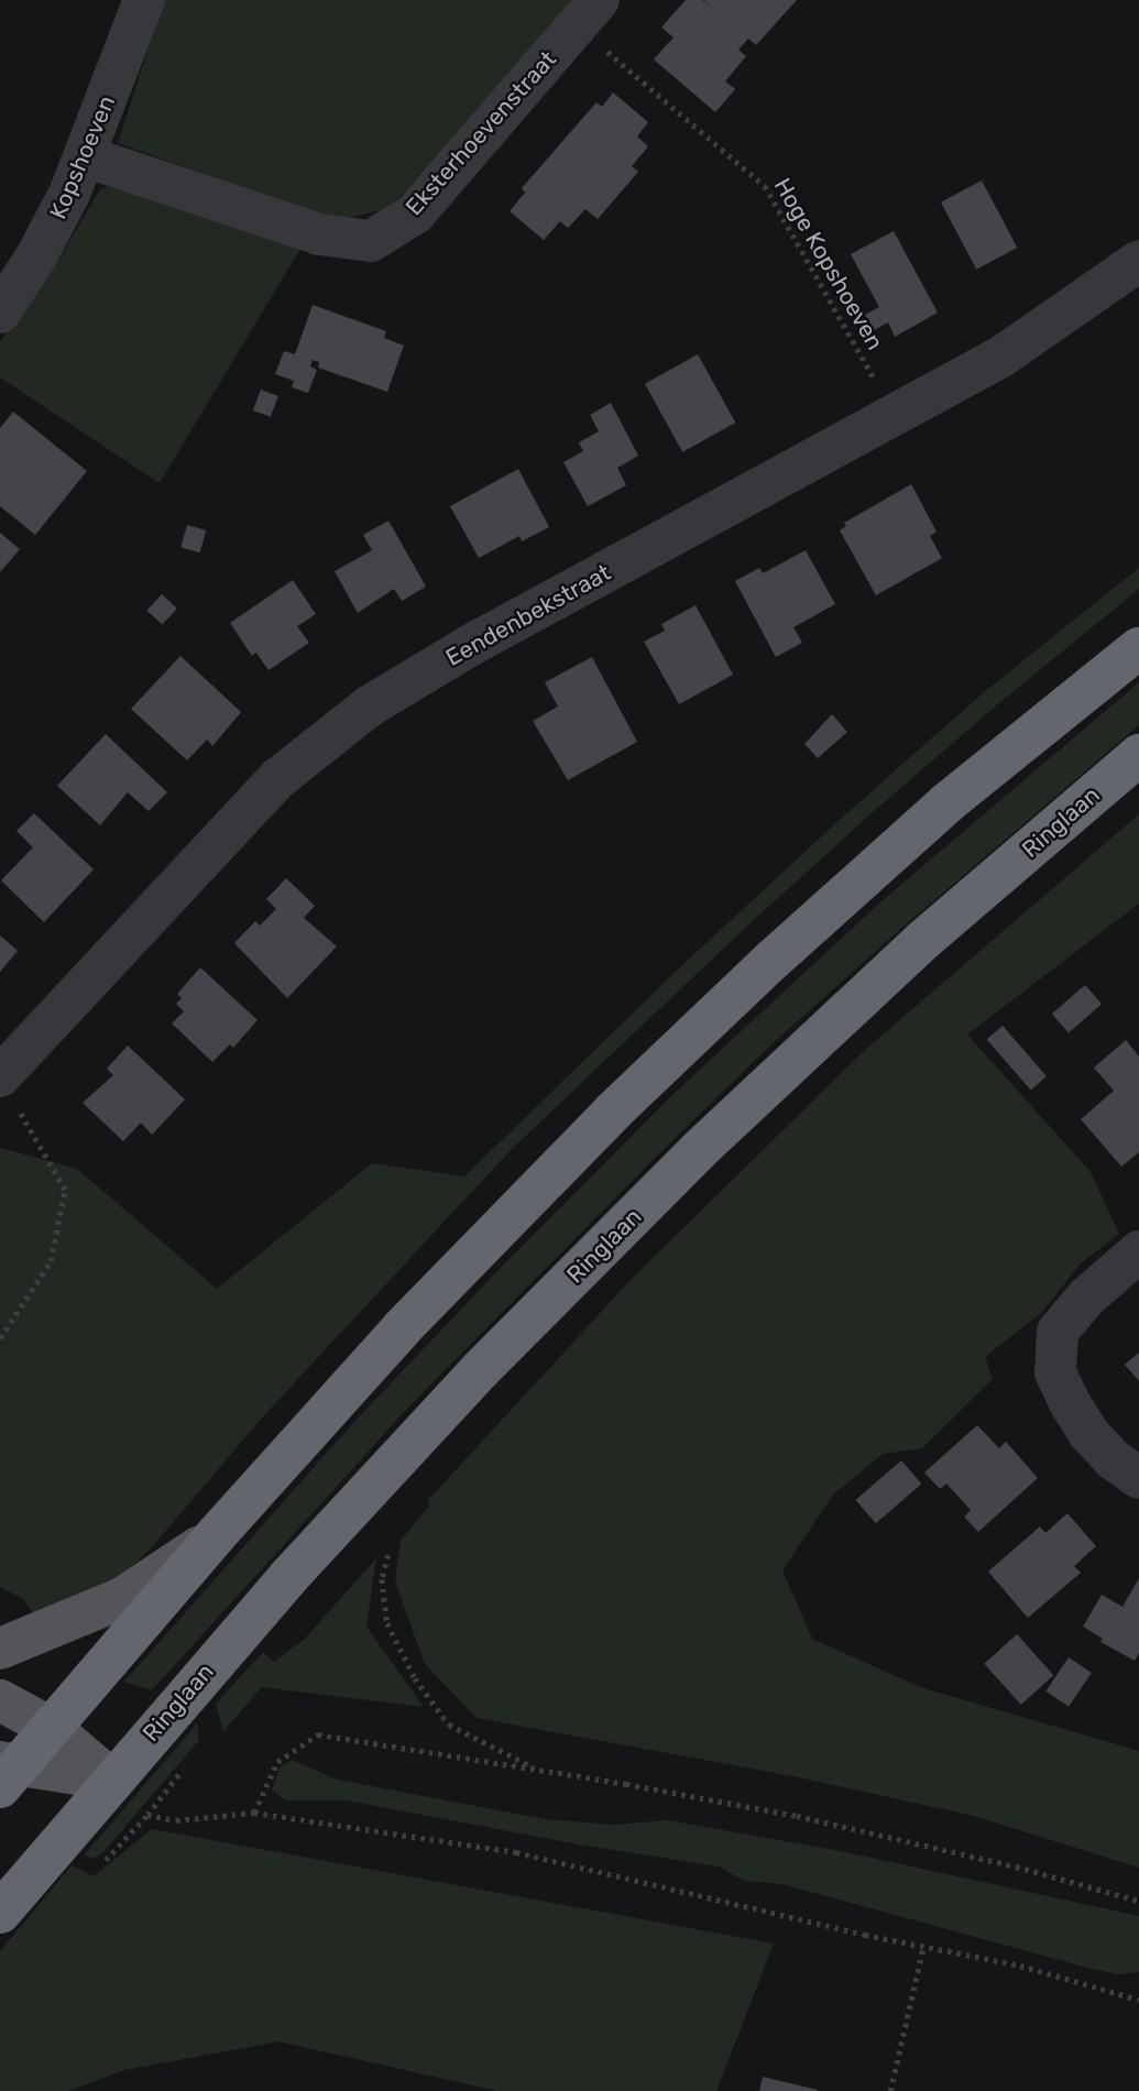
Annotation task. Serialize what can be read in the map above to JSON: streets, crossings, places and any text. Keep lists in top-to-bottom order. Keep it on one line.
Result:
{"streets":{"highway":["Ringlaan"],"street":["Eksterhoevenstraat","Kopshoeven","Eendenbekstraat"],"path":["Hoge Kopshoeven"]},"crossings":[["Eksterhoevenstraat","Kopshoeven"],["Eksterhoevenstraat","Hoge Kopshoeven"],["Hoge Kopshoeven","Eendenbekstraat"]]}
